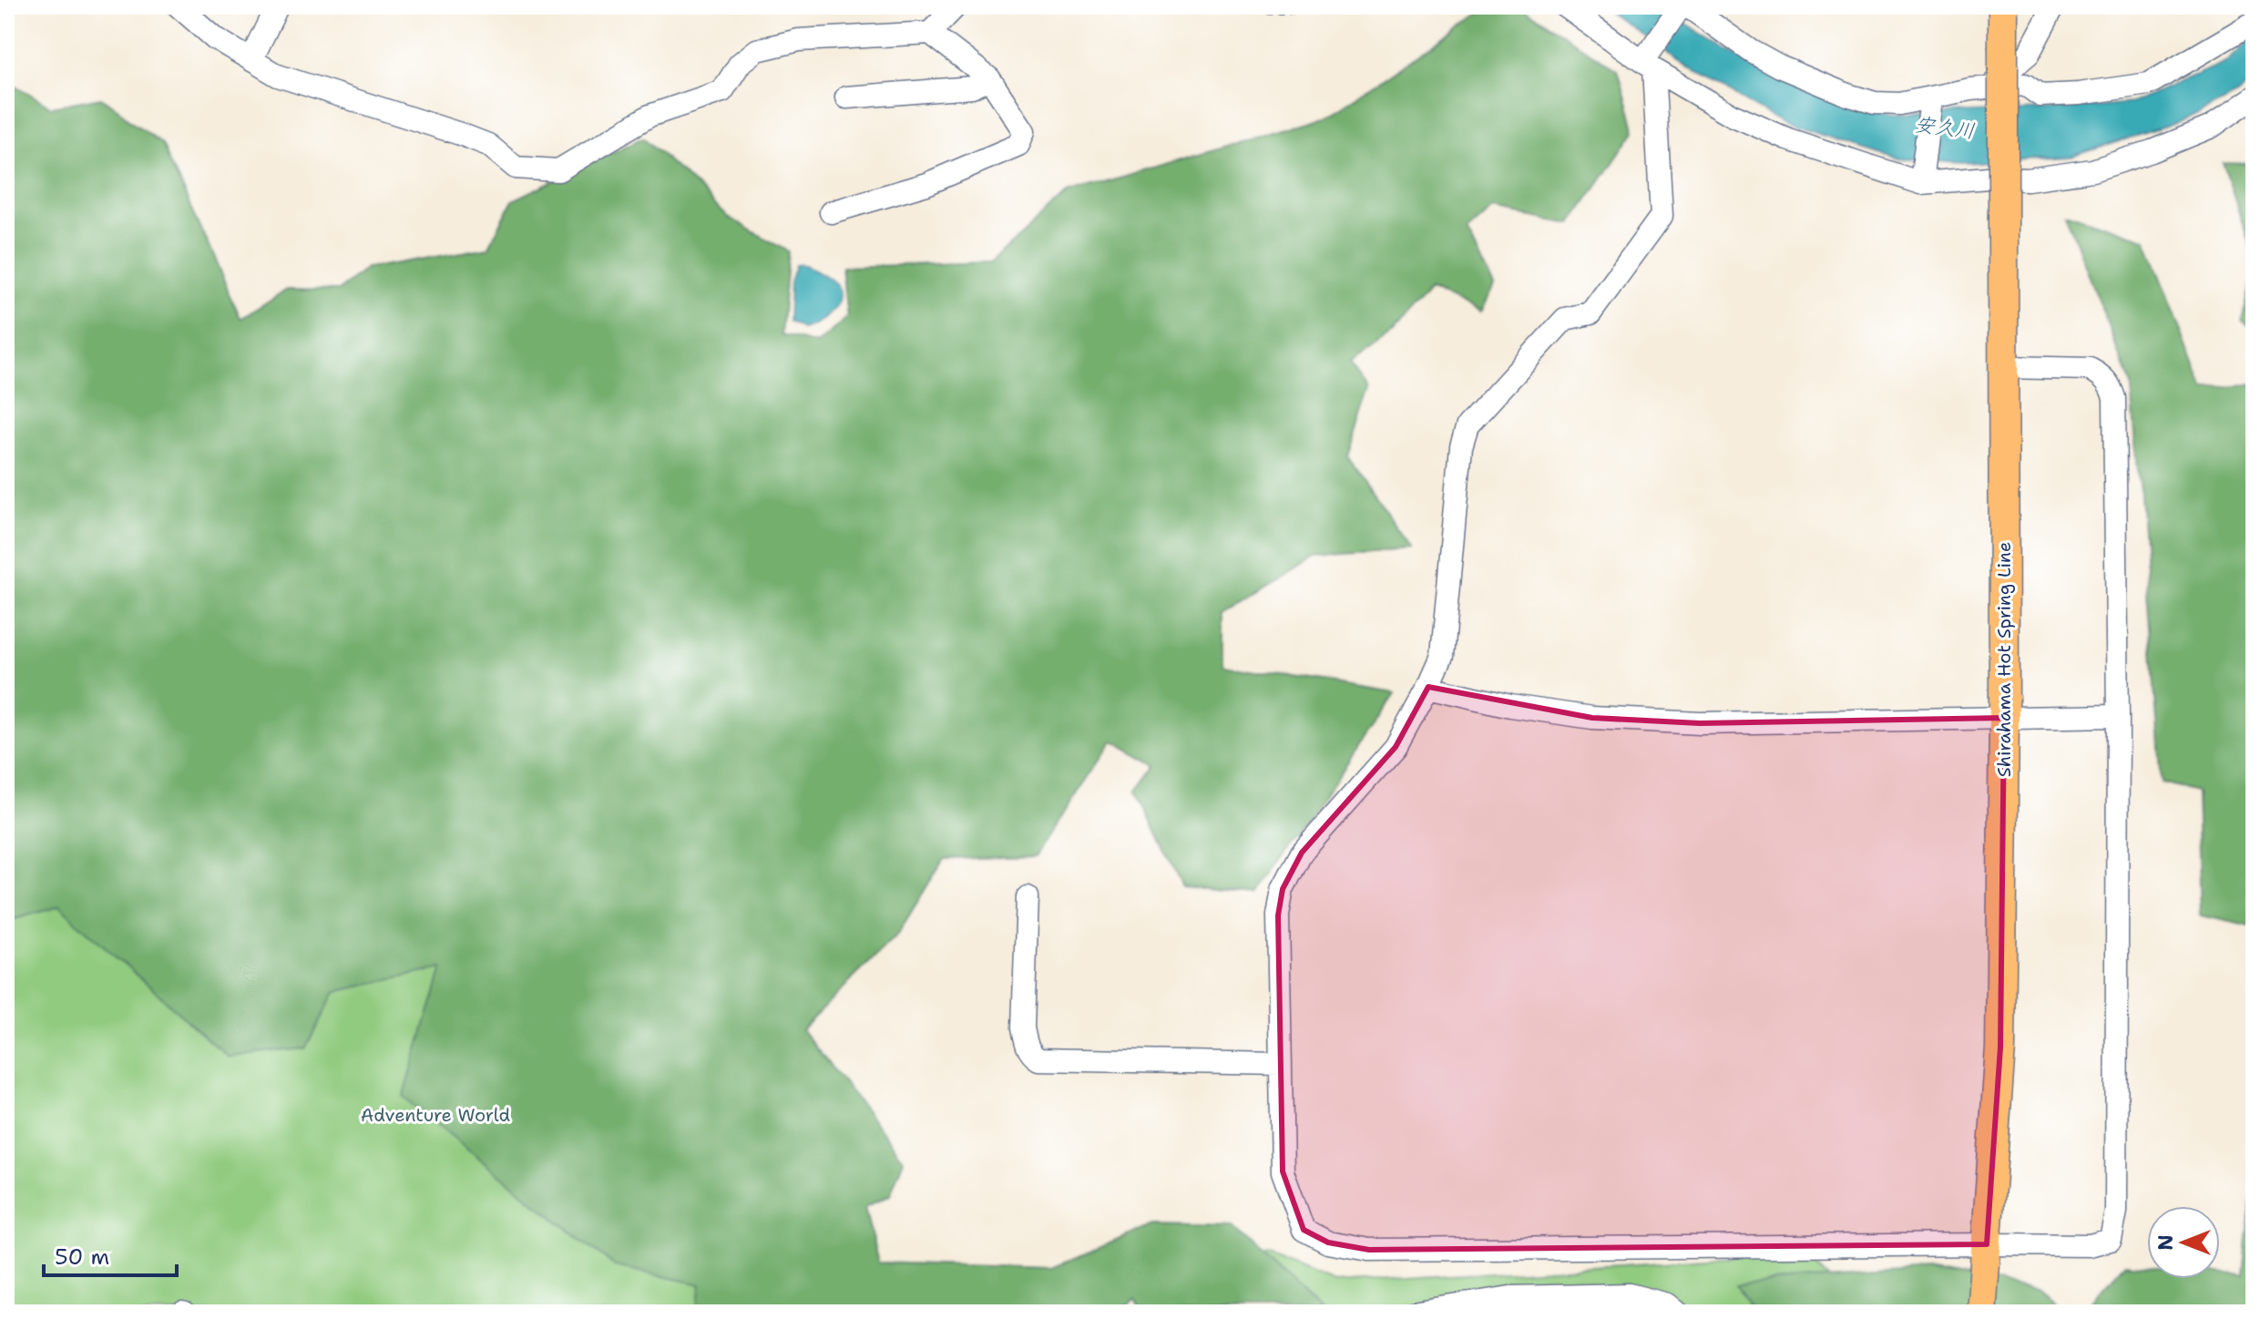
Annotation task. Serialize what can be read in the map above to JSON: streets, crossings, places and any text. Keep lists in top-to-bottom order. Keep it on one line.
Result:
{"streets":{"main road":["Shirahama Hot Spring Line"]},"water":["安久川"],"parks":["Adventure World"],"scale_bar":"50 m","north":"left"}
